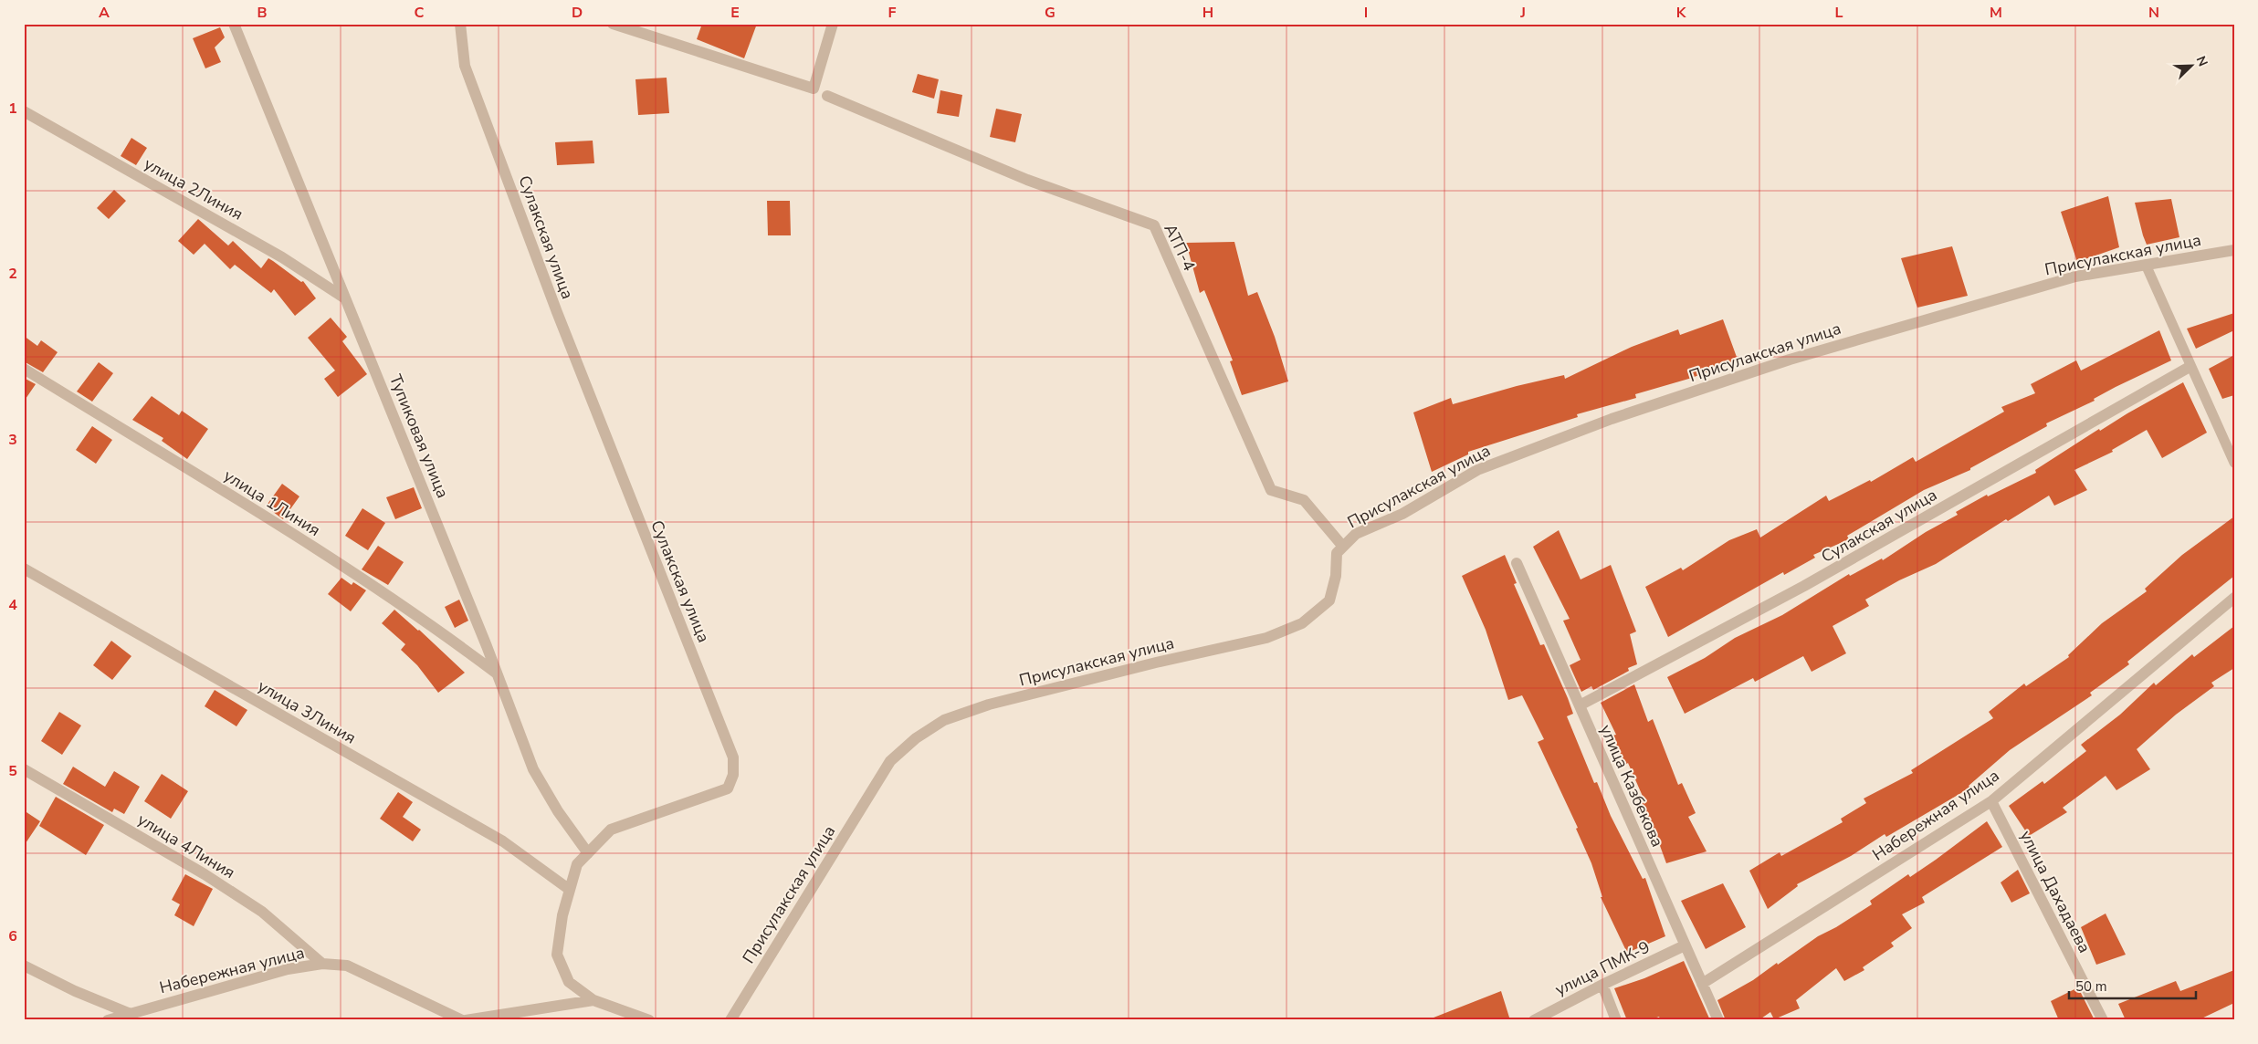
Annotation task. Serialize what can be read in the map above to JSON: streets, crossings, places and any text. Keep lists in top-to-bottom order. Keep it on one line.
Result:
{"streets":{"street":["улица 2Линия","Сулакская улица","АТП-4","Присулакская улица","Тупиковая улица","улица 1Линия","улица 3Линия","улица Казбекова","Набережная улица","улица 4Линия","улица Дахадаева","улица ПМК-9"]},"crossings":[["улица 2Линия","Тупиковая улица"],["Сулакская улица","Тупиковая улица"],["Сулакская улица","улица 3Линия"],["Сулакская улица","улица Казбекова"],["Сулакская улица","Набережная улица"],["АТП-4","Присулакская улица"],["Тупиковая улица","улица 1Линия"],["улица Казбекова","Набережная улица"],["улица Казбекова","улица ПМК-9"],["Набережная улица","улица 4Линия"],["Набережная улица","улица Дахадаева"]],"scale_bar":"50 m","north":"top right","grid":{"columns":["A","B","C","D","E","F","G","H","I","J","K","L","M","N"],"rows":["1","2","3","4","5","6"]}}
